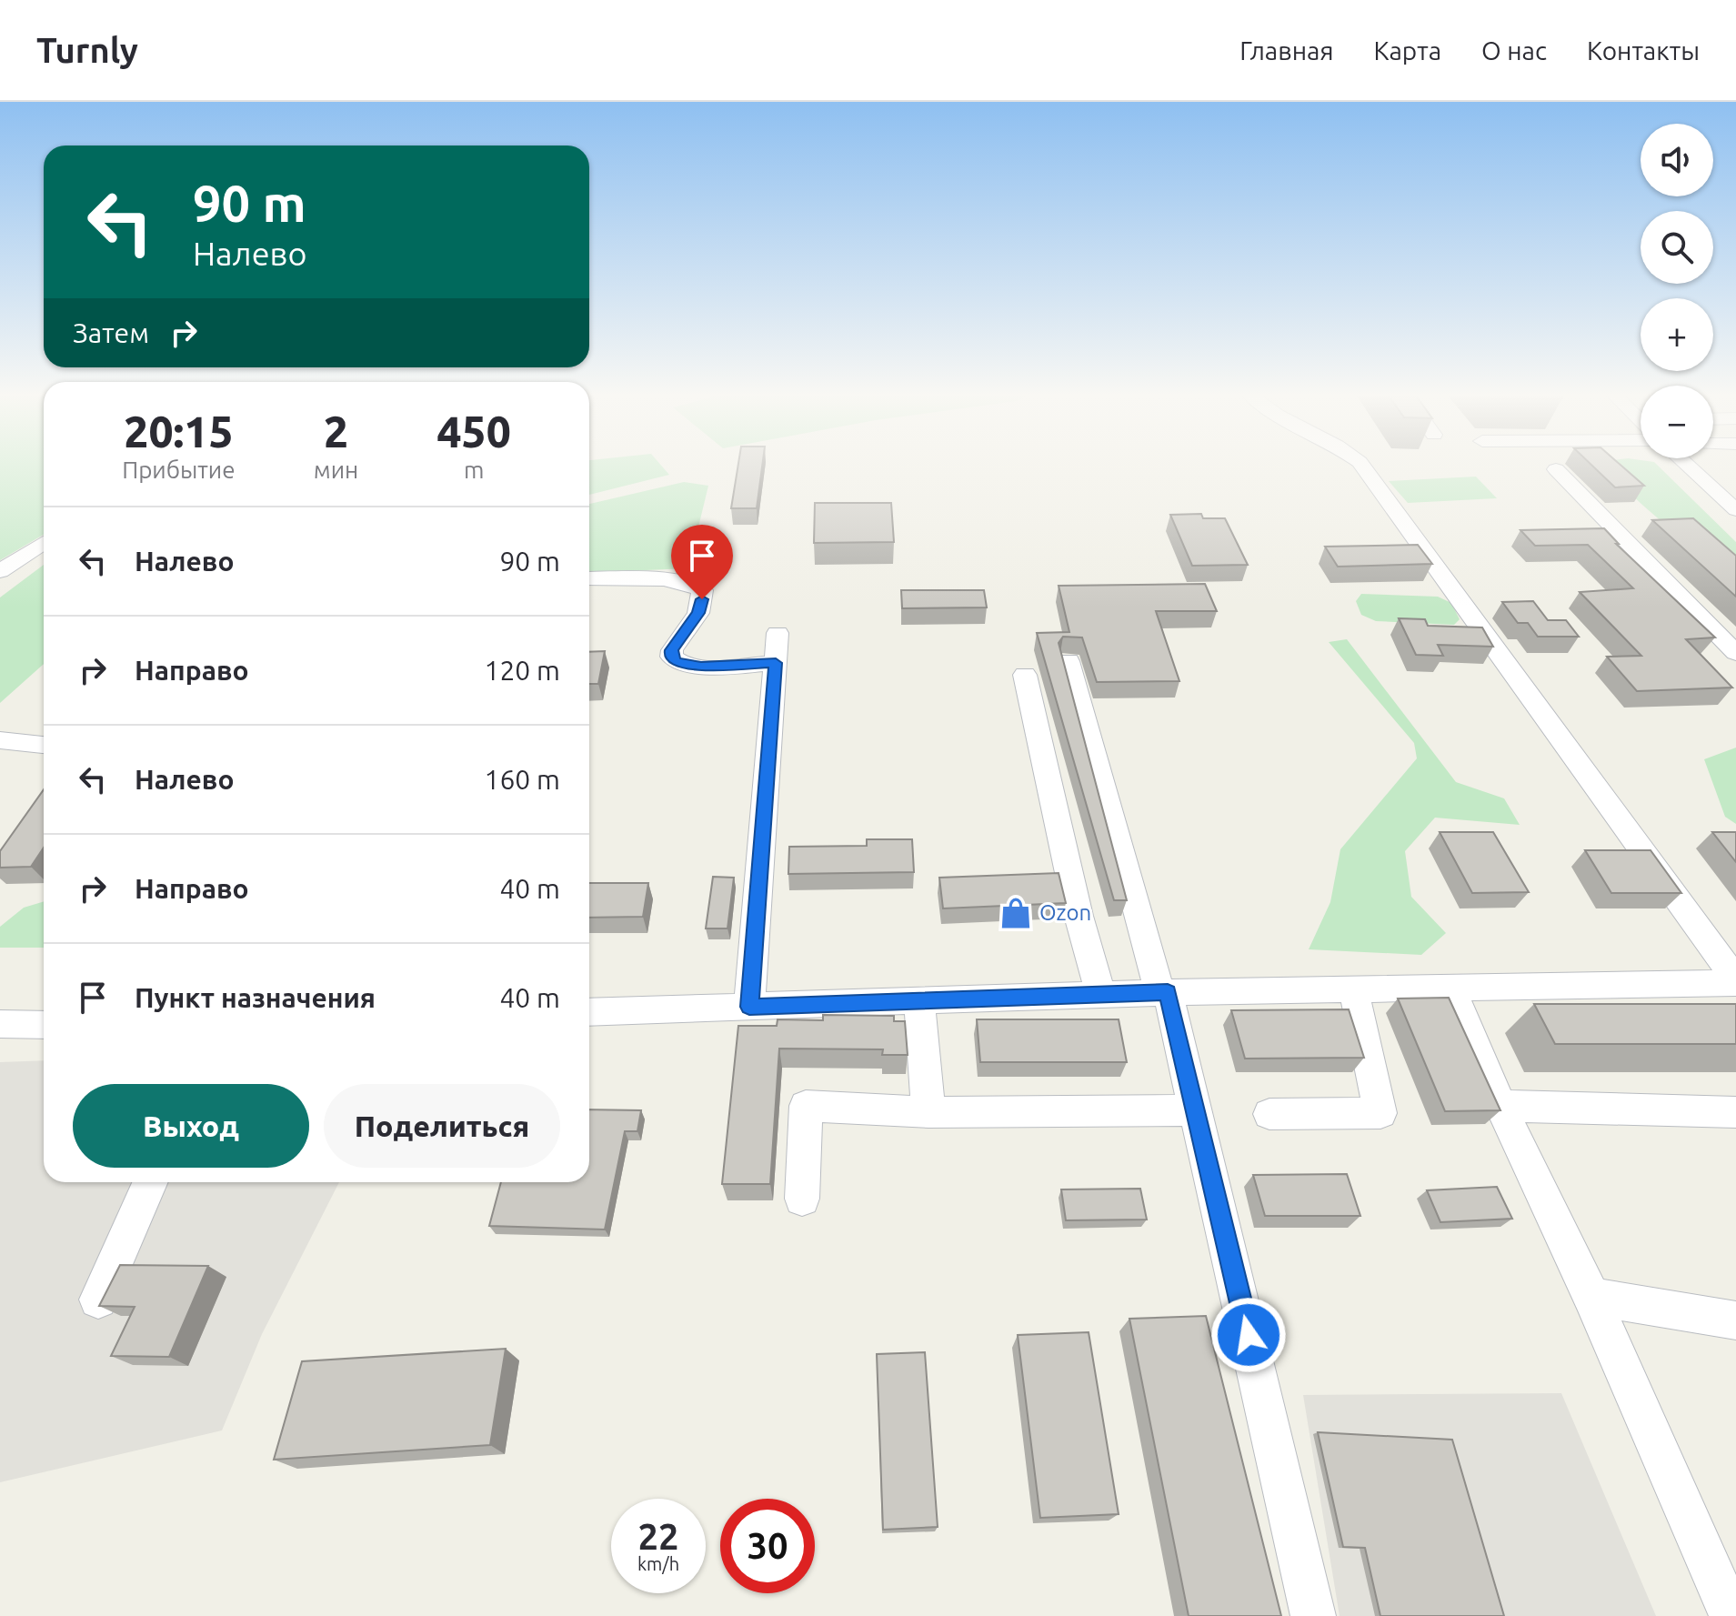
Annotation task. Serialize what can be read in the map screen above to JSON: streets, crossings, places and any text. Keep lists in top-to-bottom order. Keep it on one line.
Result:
{"places":{"shop":["Ozon"]},"page":{"header":"Turnly","nav":["Главная","Карта","О нас","Контакты"],"map_buttons":["+","−"],"turn":["90 m","Налево"],"then":"Затем","eta":["20:15","Прибытие","2","мин","450","m"],"list":[{"name":"Налево","value":"90 m"},{"name":"Направо","value":"120 m"},{"name":"Налево","value":"160 m"},{"name":"Направо","value":"40 m"},{"name":"Пункт назначения","value":"40 m"}],"buttons":["Выход","Поделиться"],"speed":"22 km/h","limit":"30"}}
